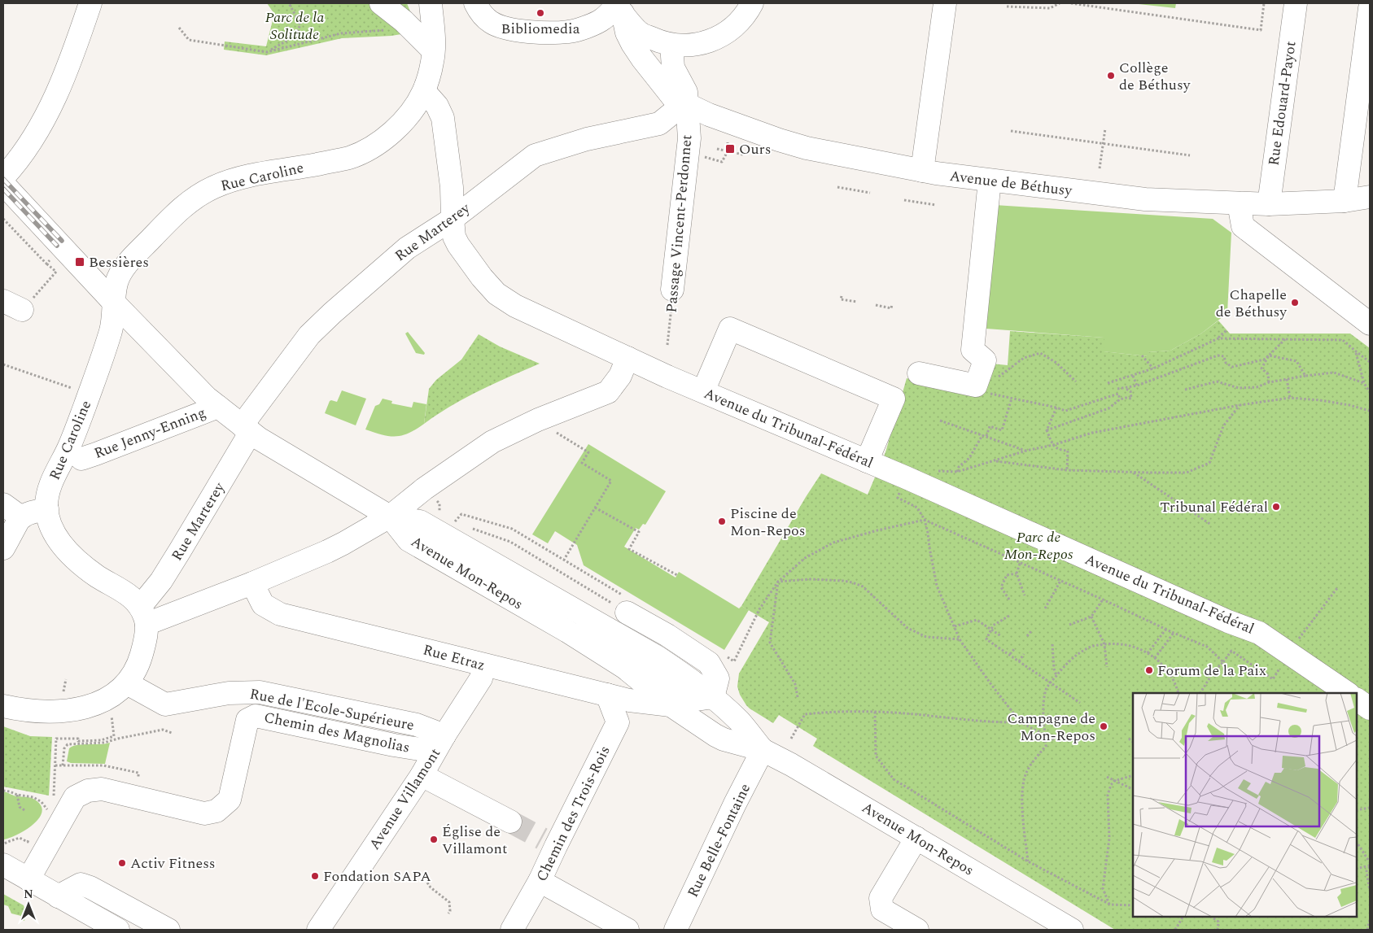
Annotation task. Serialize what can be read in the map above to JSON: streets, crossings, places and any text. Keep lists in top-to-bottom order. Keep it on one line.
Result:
{"streets":{"street":["Rue Edouard-Payot","Rue Caroline","Avenue de Béthusy","Passage Vincent-Perdonnet","Rue Marterey","Avenue du Tribunal-Fédéral","Rue Jenny-Enning","Avenue Mon-Repos","Rue Etraz","Rue de l'Ecole-Supérieure","Chemin des Magnolias","Avenue Villamont","Chemin des Trois-Rois","Rue Belle-Fontaine"]},"crossings":[["Rue Edouard-Payot","Avenue de Béthusy"],["Rue Caroline","Avenue du Tribunal-Fédéral"],["Avenue de Béthusy","Passage Vincent-Perdonnet"],["Avenue de Béthusy","Rue Marterey"],["Passage Vincent-Perdonnet","Rue Marterey"],["Rue Marterey","Avenue du Tribunal-Fédéral"],["Avenue Mon-Repos","Rue Etraz"],["Avenue Mon-Repos","Rue Belle-Fontaine"],["Rue Etraz","Avenue Villamont"],["Rue Etraz","Chemin des Trois-Rois"],["Rue de l'Ecole-Supérieure","Chemin des Magnolias"],["Rue de l'Ecole-Supérieure","Avenue Villamont"],["Chemin des Magnolias","Avenue Villamont"]],"parks":["Parc de la Solitude","Parc de Mon-Repos"],"places":{"other":["Bibliomedia","Collège de Béthusy","Chapelle de Béthusy","Tribunal Fédéral","Piscine de Mon-Repos","Forum de la Paix","Campagne de Mon-Repos","Église de Villamont","Activ Fitness","Fondation SAPA"],"transit":["Ours","Bessières"]},"north":"top"}
